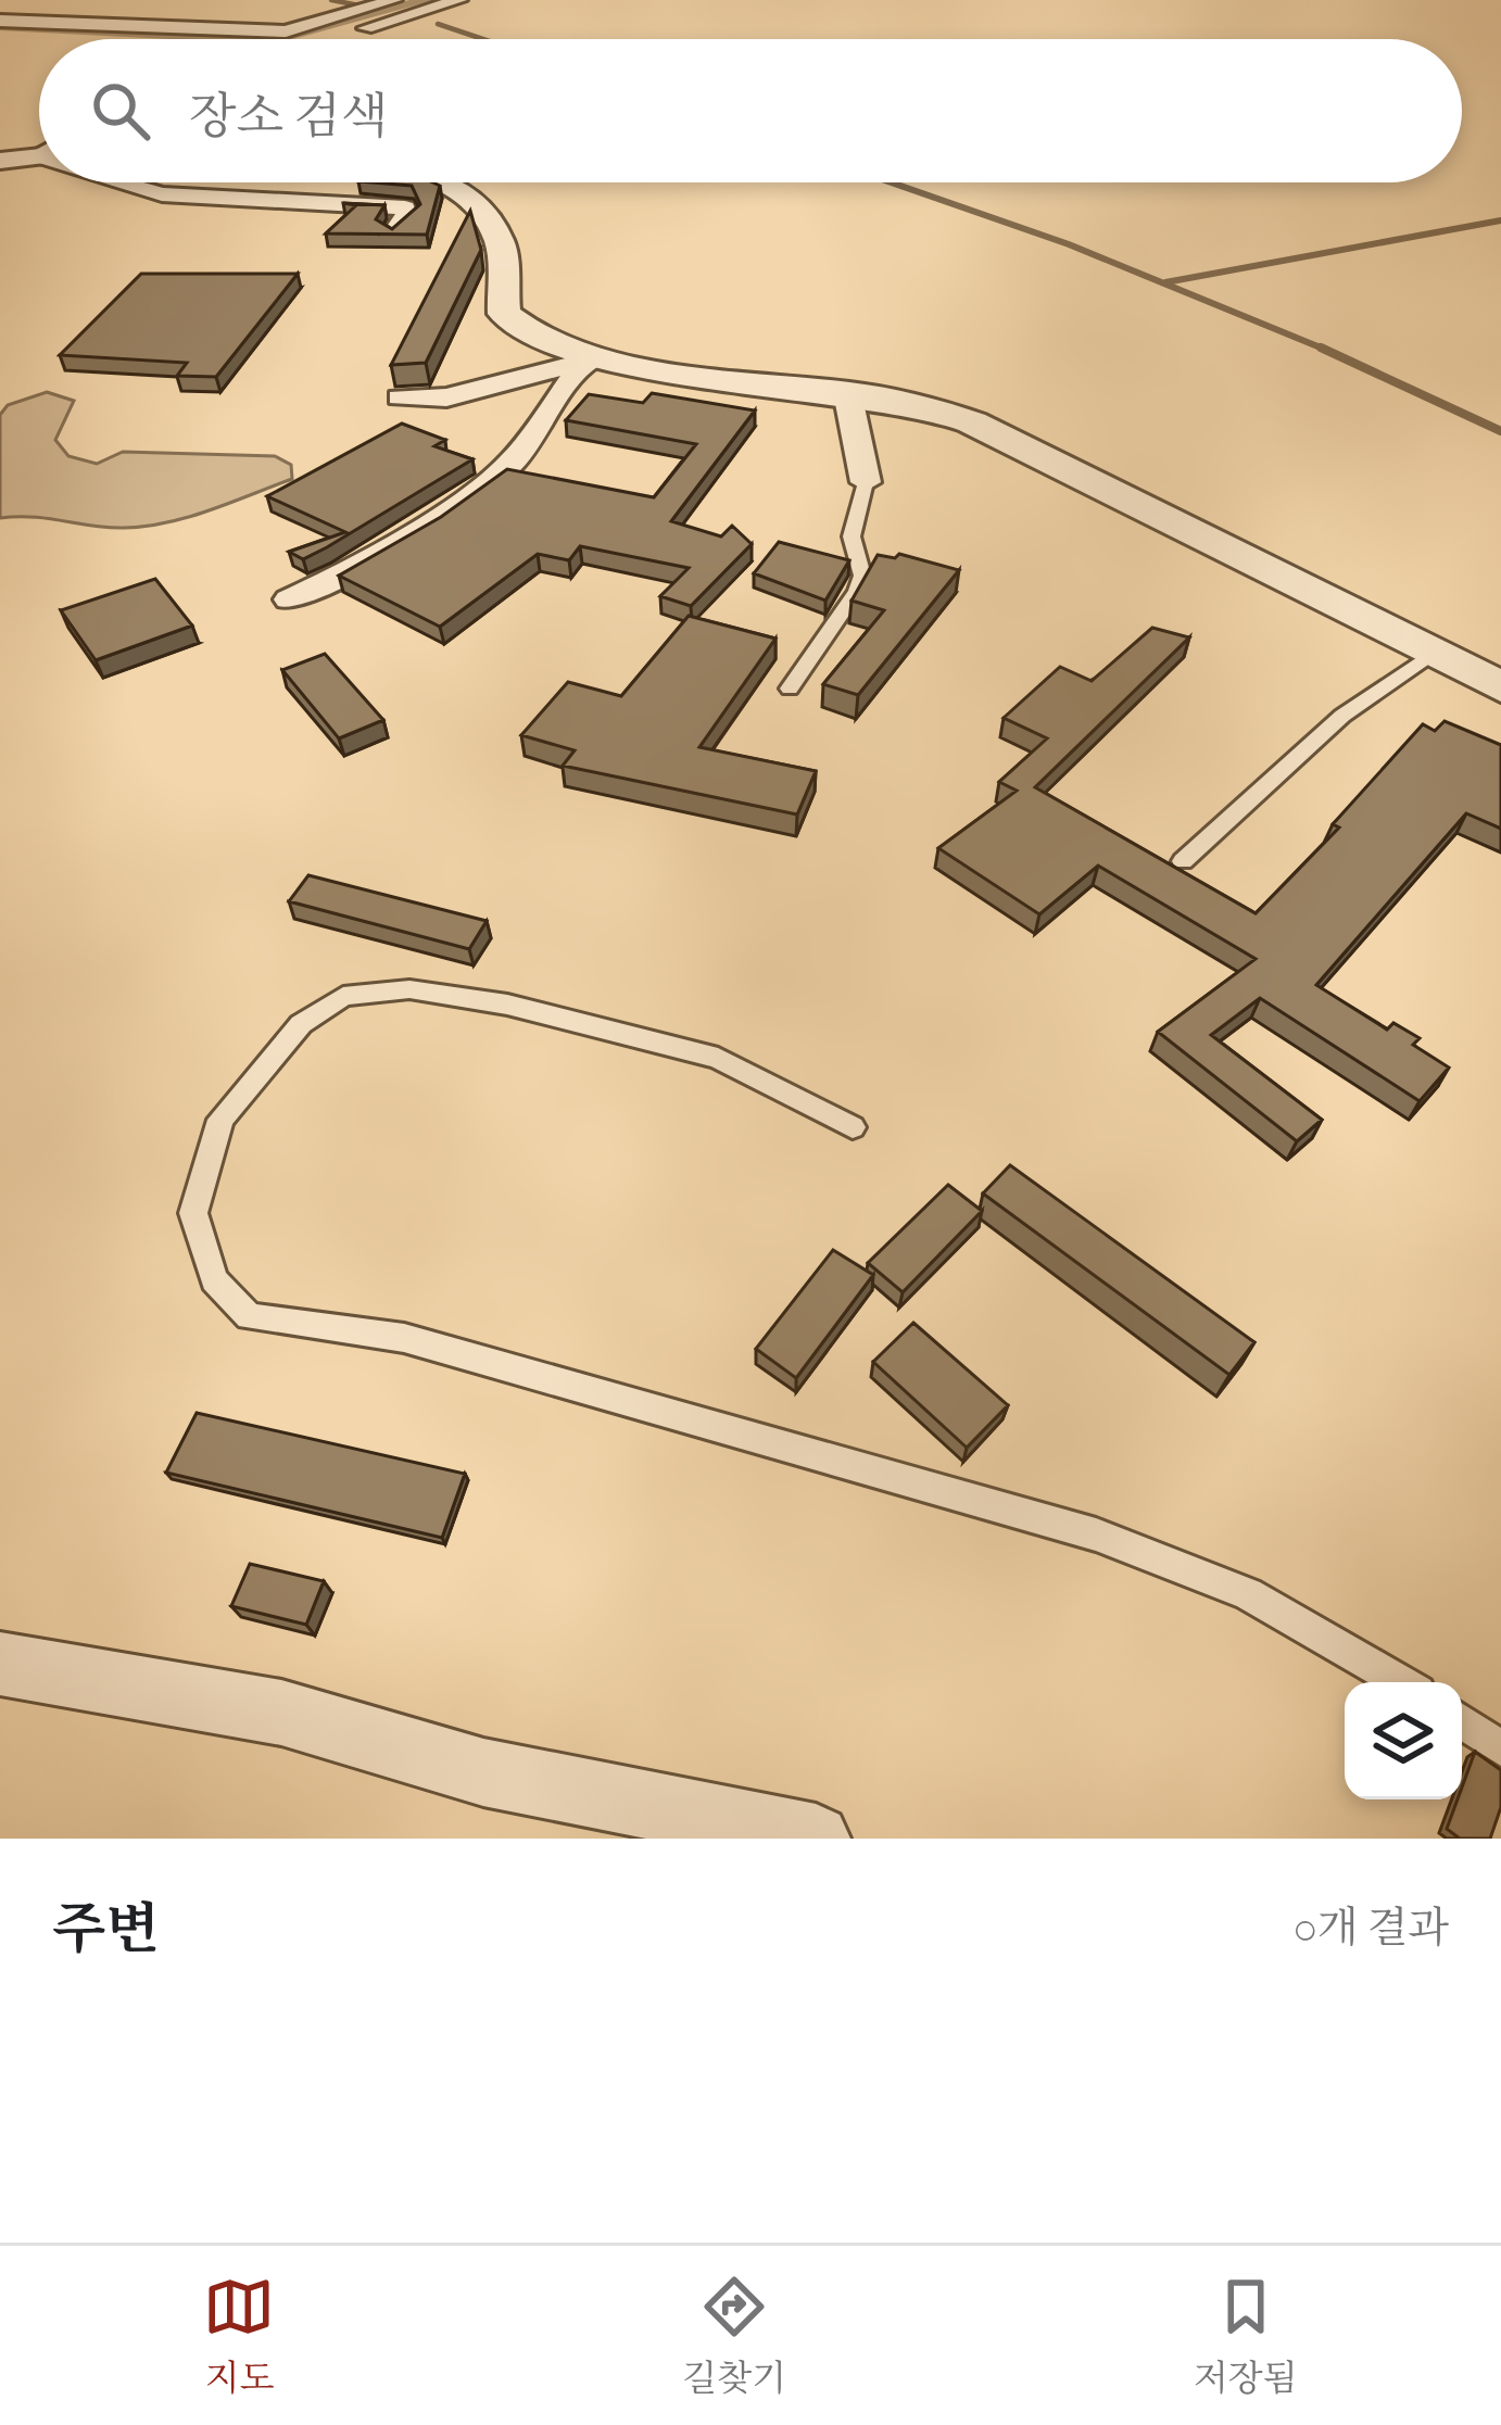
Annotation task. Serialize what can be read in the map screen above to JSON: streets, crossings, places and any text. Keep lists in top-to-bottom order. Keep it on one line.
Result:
{"page":{"search":"장소 검색","heading":["주변","0개 결과"],"nav":["지도","길찾기","저장됨"]}}
